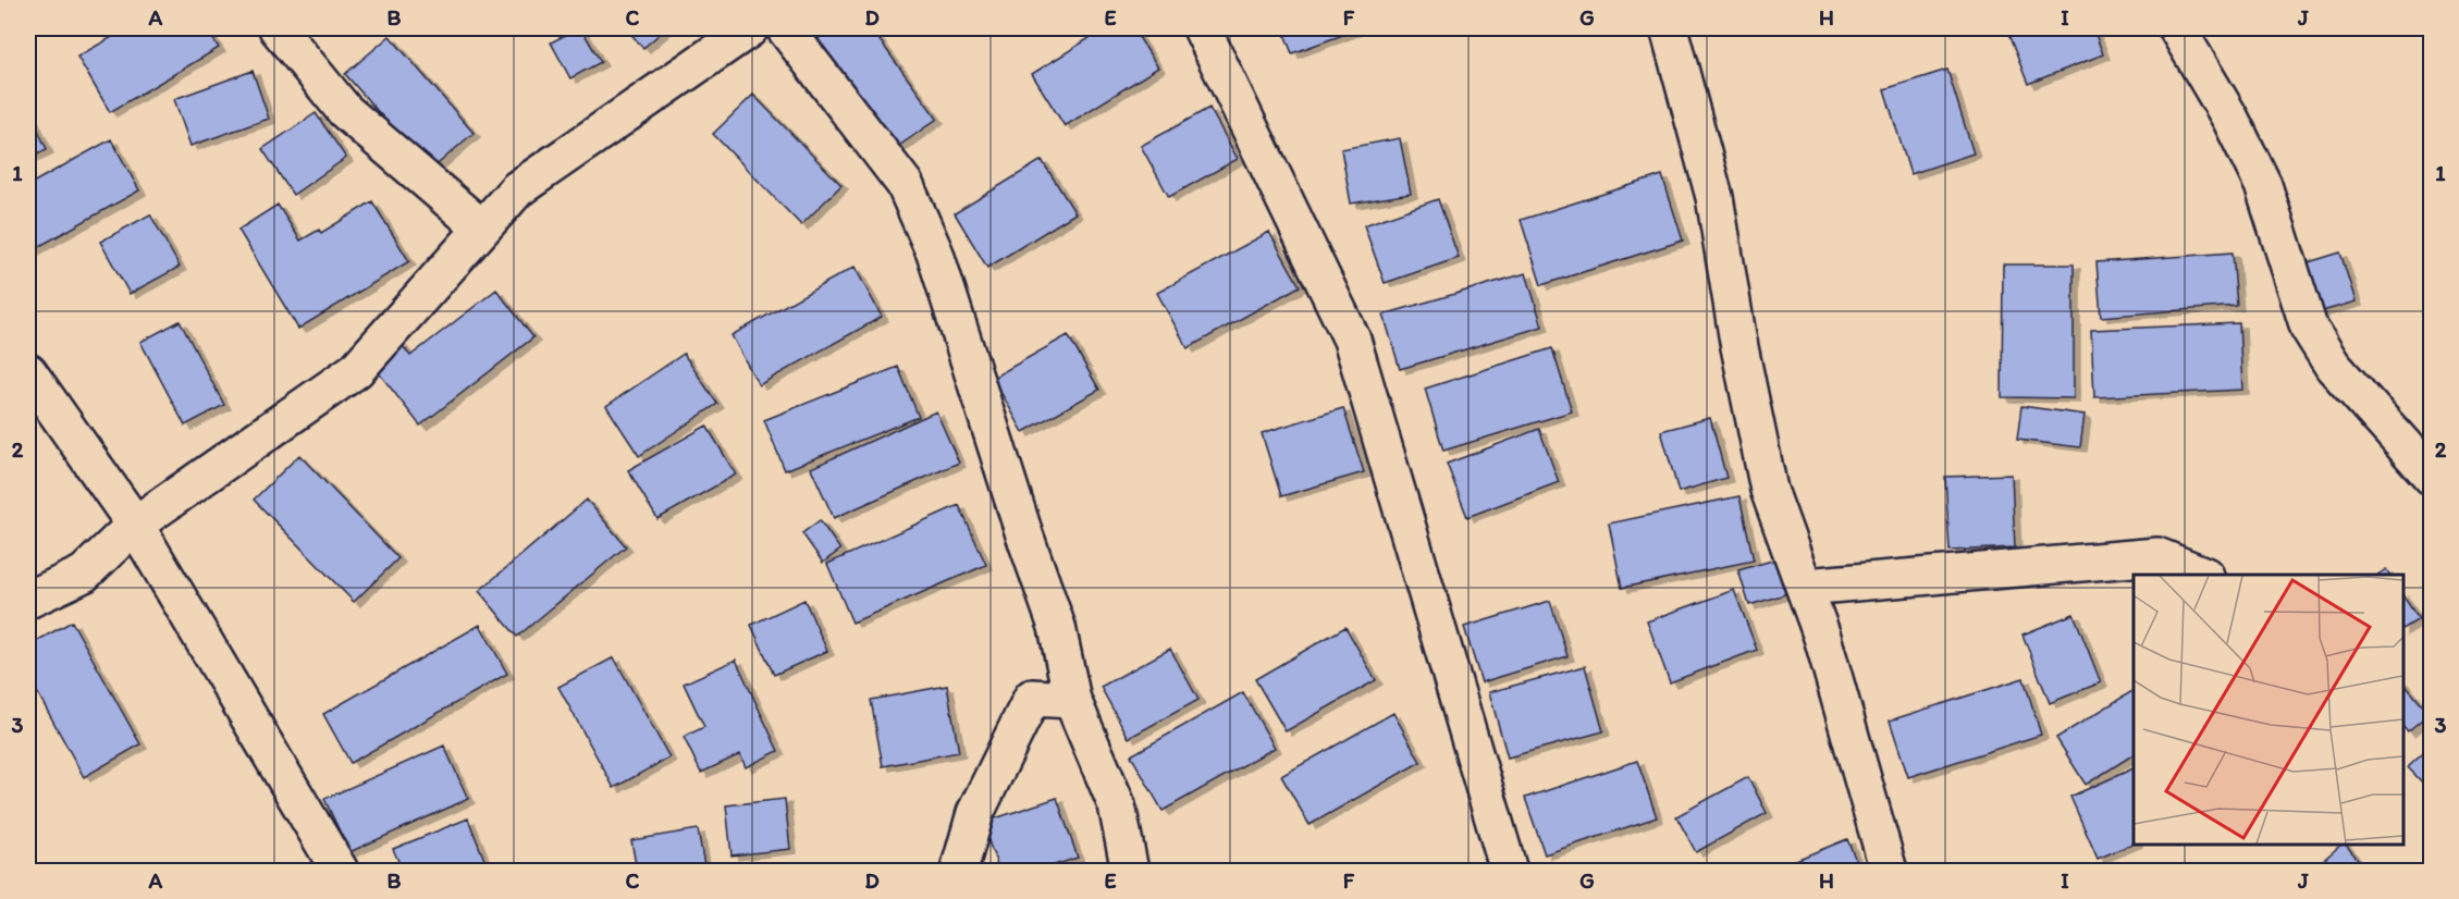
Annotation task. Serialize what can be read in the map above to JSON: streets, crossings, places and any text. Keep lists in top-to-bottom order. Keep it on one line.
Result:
{"grid":{"columns":["A","B","C","D","E","F","G","H","I","J"],"rows":["1","2","3"]}}
